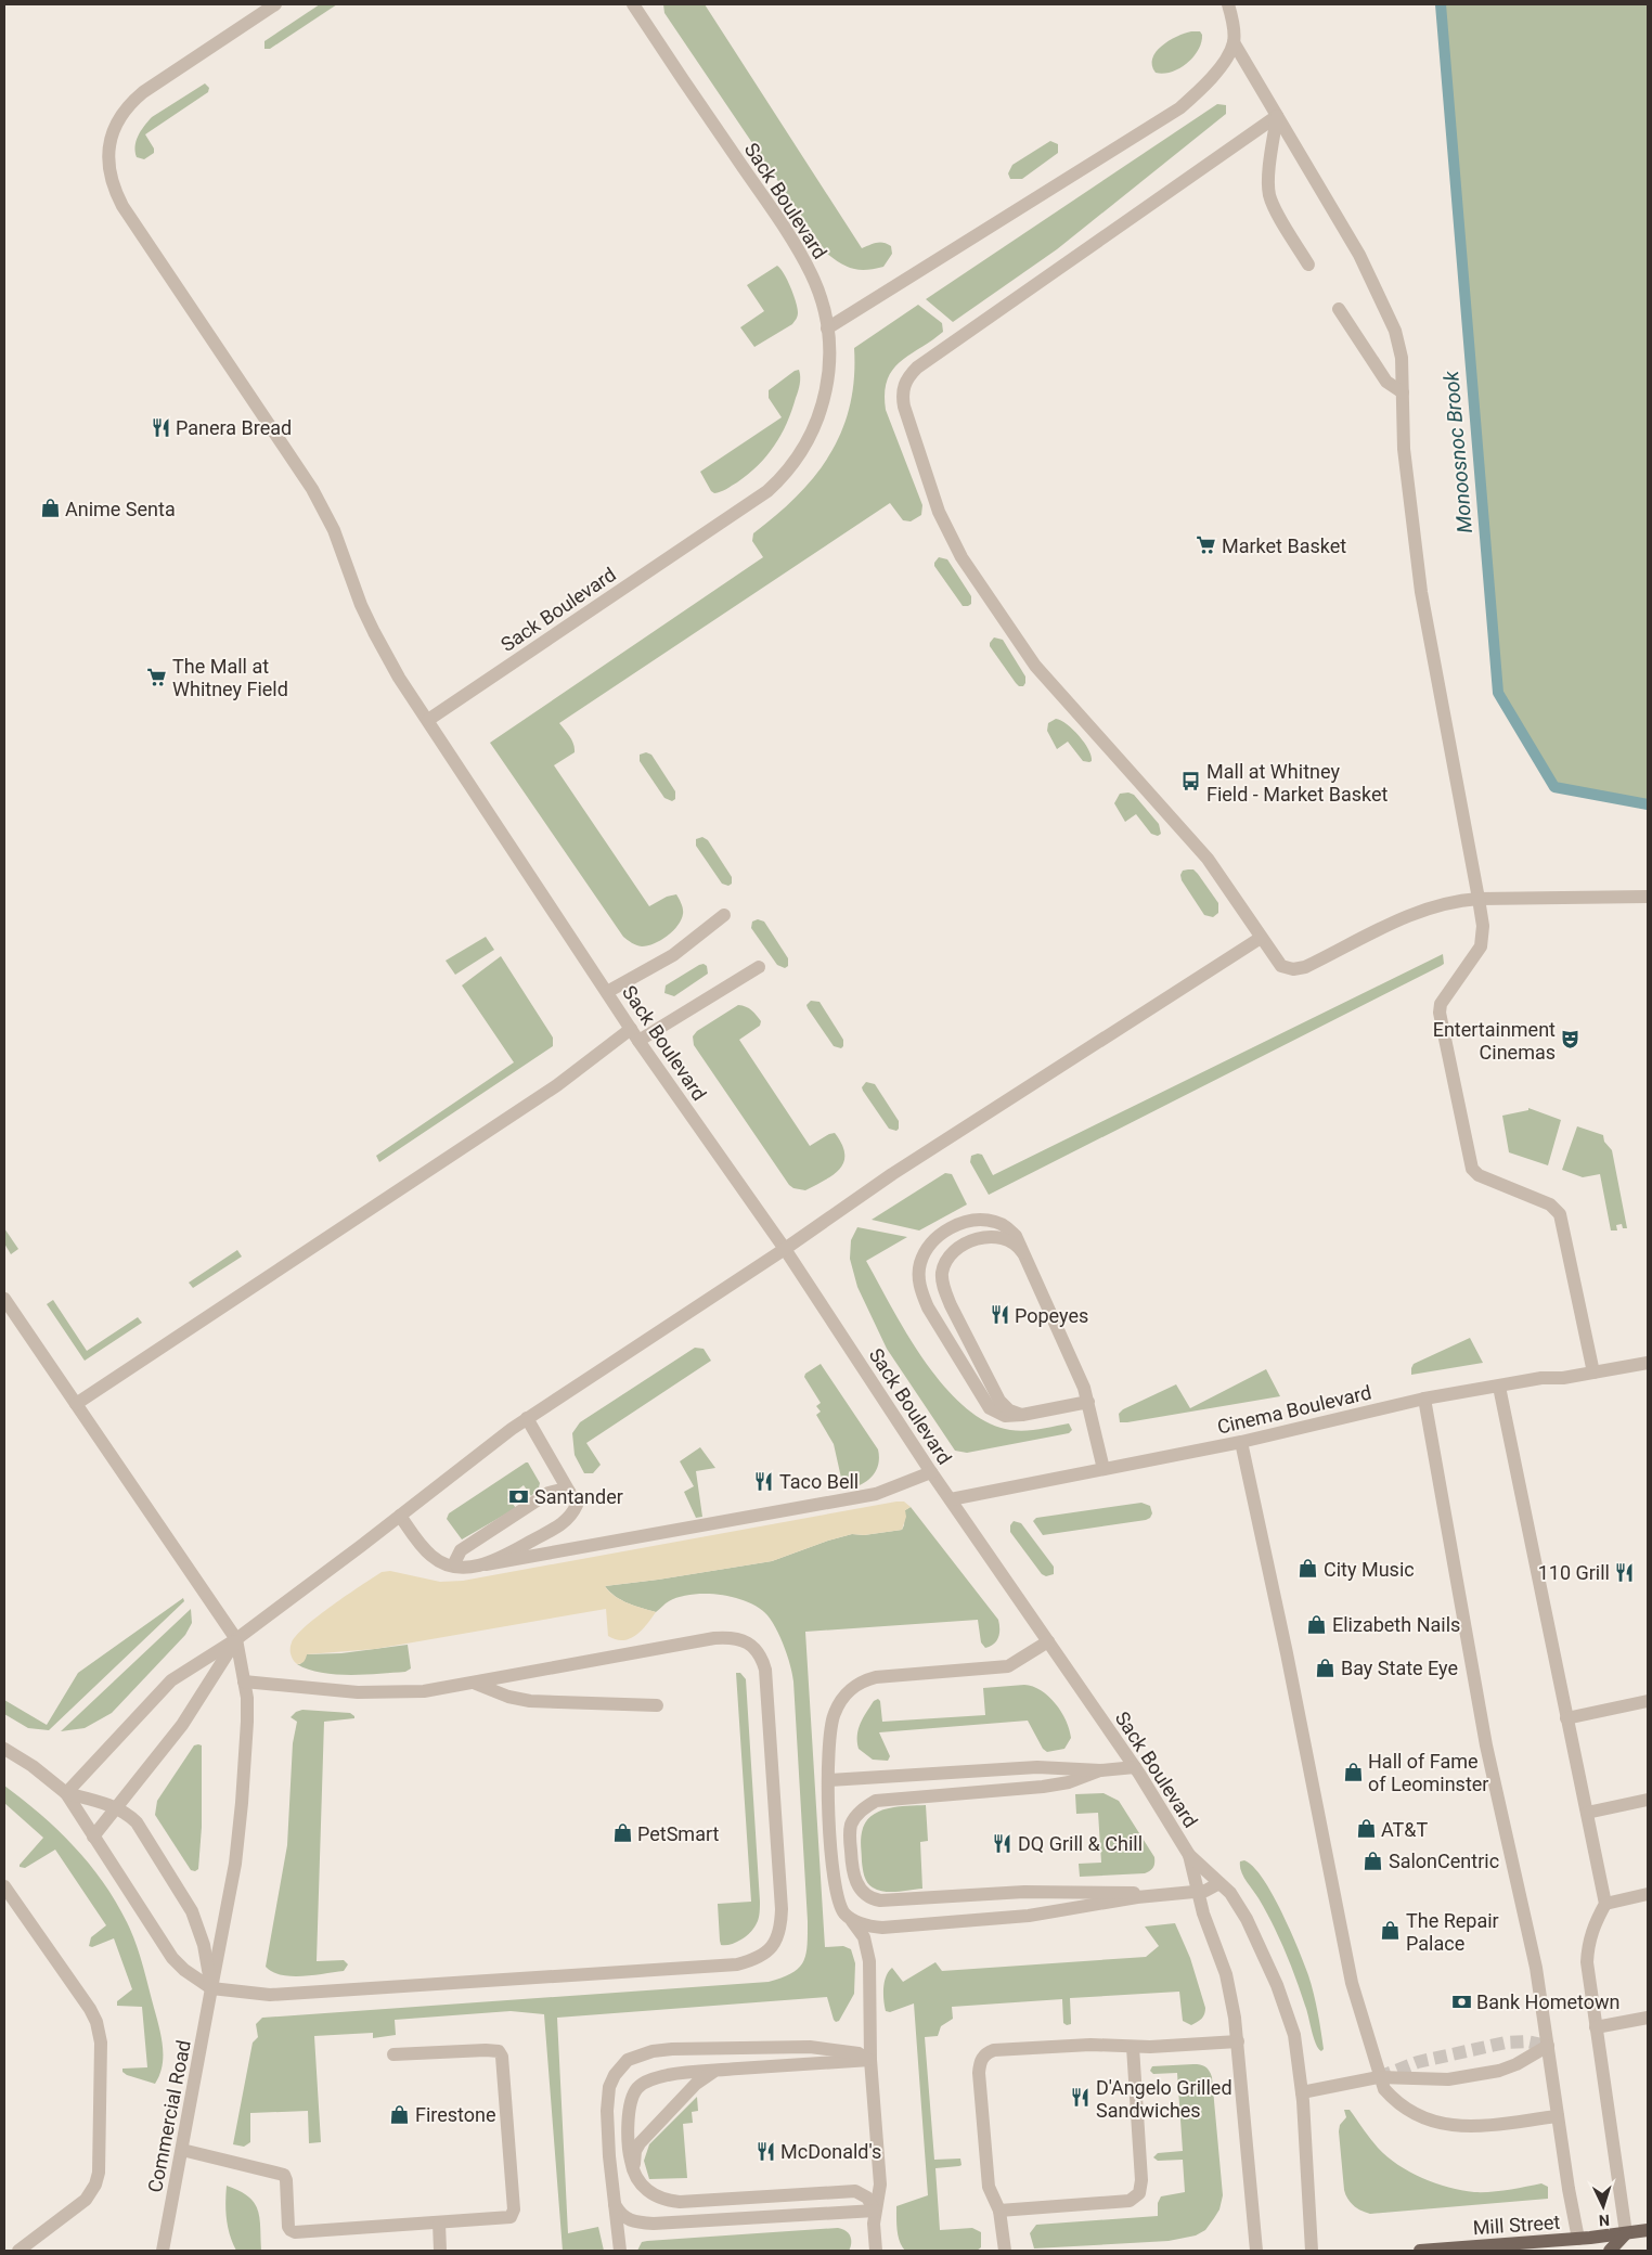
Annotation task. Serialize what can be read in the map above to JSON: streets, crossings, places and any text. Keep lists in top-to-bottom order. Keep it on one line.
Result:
{"streets":{"main road":["Mill Street"],"street":["Sack Boulevard","Cinema Boulevard","Commercial Road"]},"crossings":[["Sack Boulevard","Cinema Boulevard"]],"water":["Monoosnoc Brook"],"places":{"restaurant":["Panera Bread","Popeyes","Taco Bell","110 Grill","DQ Grill & Chill","D'Angelo Grilled Sandwiches","McDonald's"],"shop":["Anime Senta","City Music","Elizabeth Nails","Bay State Eye","Hall of Fame of Leominster","AT&T","PetSmart","SalonCentric","The Repair Palace","Firestone"],"supermarket":["Market Basket","The Mall at Whitney Field"],"bus stop":["Mall at Whitney Field - Market Basket"],"theatre":["Entertainment Cinemas"],"bank":["Santander","Bank Hometown"]},"north":"bottom"}
